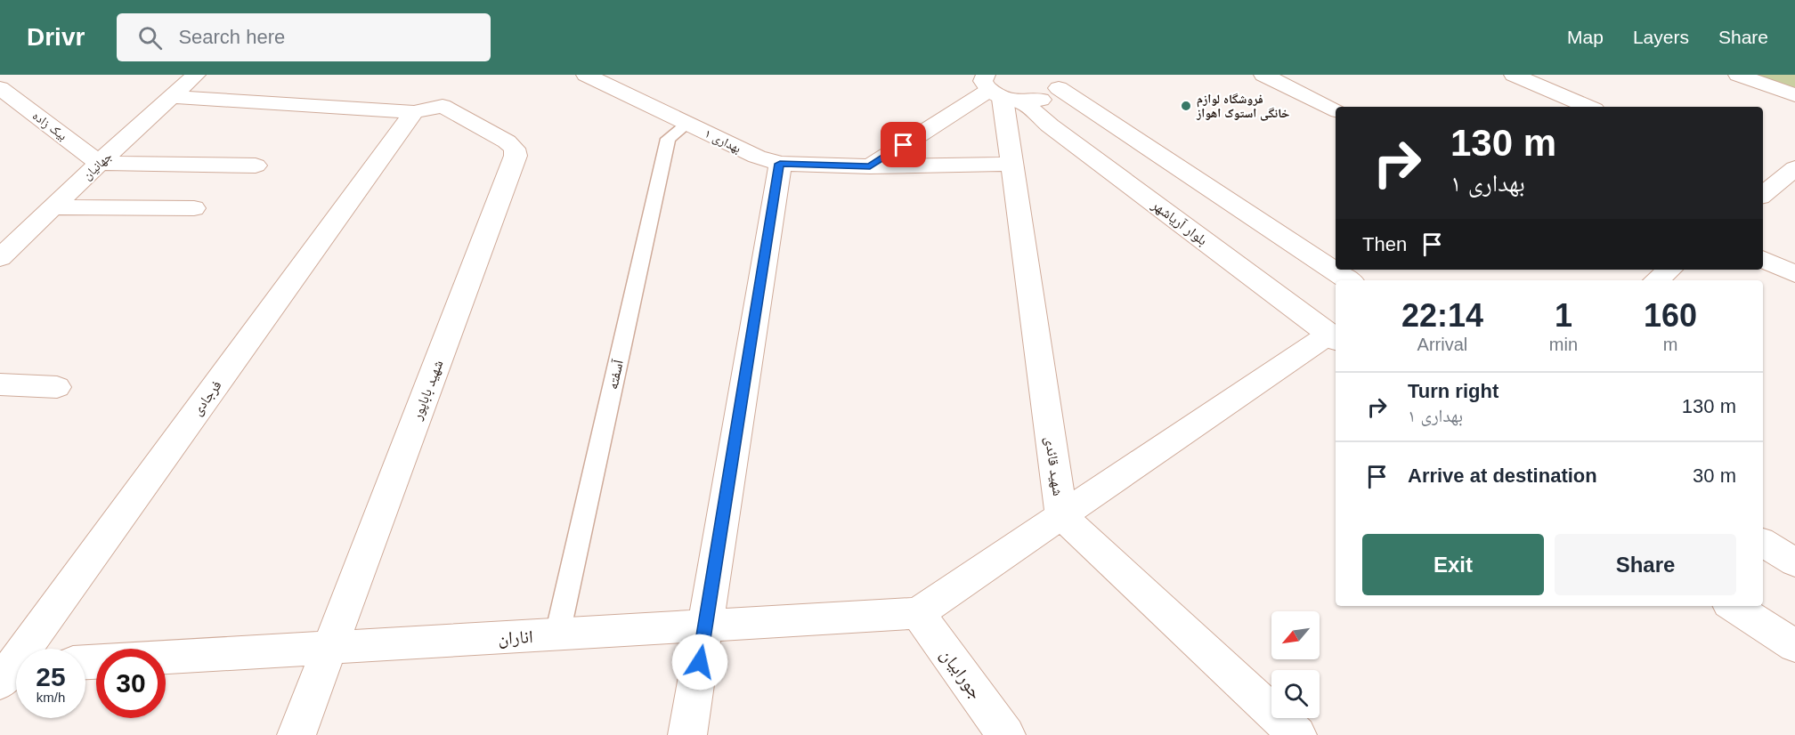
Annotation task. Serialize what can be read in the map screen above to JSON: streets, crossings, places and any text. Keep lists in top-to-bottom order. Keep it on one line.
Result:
{"streets":{"street":["بیک زاده","بهداری ۱","جهانیان","بلوار آریاشهر","شهید باباپور","فرجادی","شهید قائدی","اناران","جورابیان"],"lane":["آسفته"]},"crossings":[["بیک زاده","جهانیان"],["بهداری ۱","آسفته"],["بهداری ۱","شهید قائدی"],["بلوار آریاشهر","شهید قائدی"],["آسفته","اناران"],["شهید باباپور","فرجادی"],["شهید باباپور","اناران"],["اناران","جورابیان"]],"places":["فروشگاه لوازم خانگی استوک اهواز"],"north":"bottom left","page":{"header":"Drivr","search":"Search here","nav":["Map","Layers","Share"],"turn":["130 m","بهداری ۱"],"then":"Then","eta":["22:14","Arrival","1","min","160","m"],"list":[{"name":"Turn right","note":"بهداری ۱","value":"130 m"},{"name":"Arrive at destination","value":"30 m"}],"buttons":["Exit","Share"],"speed":"25 km/h","limit":"30"}}
